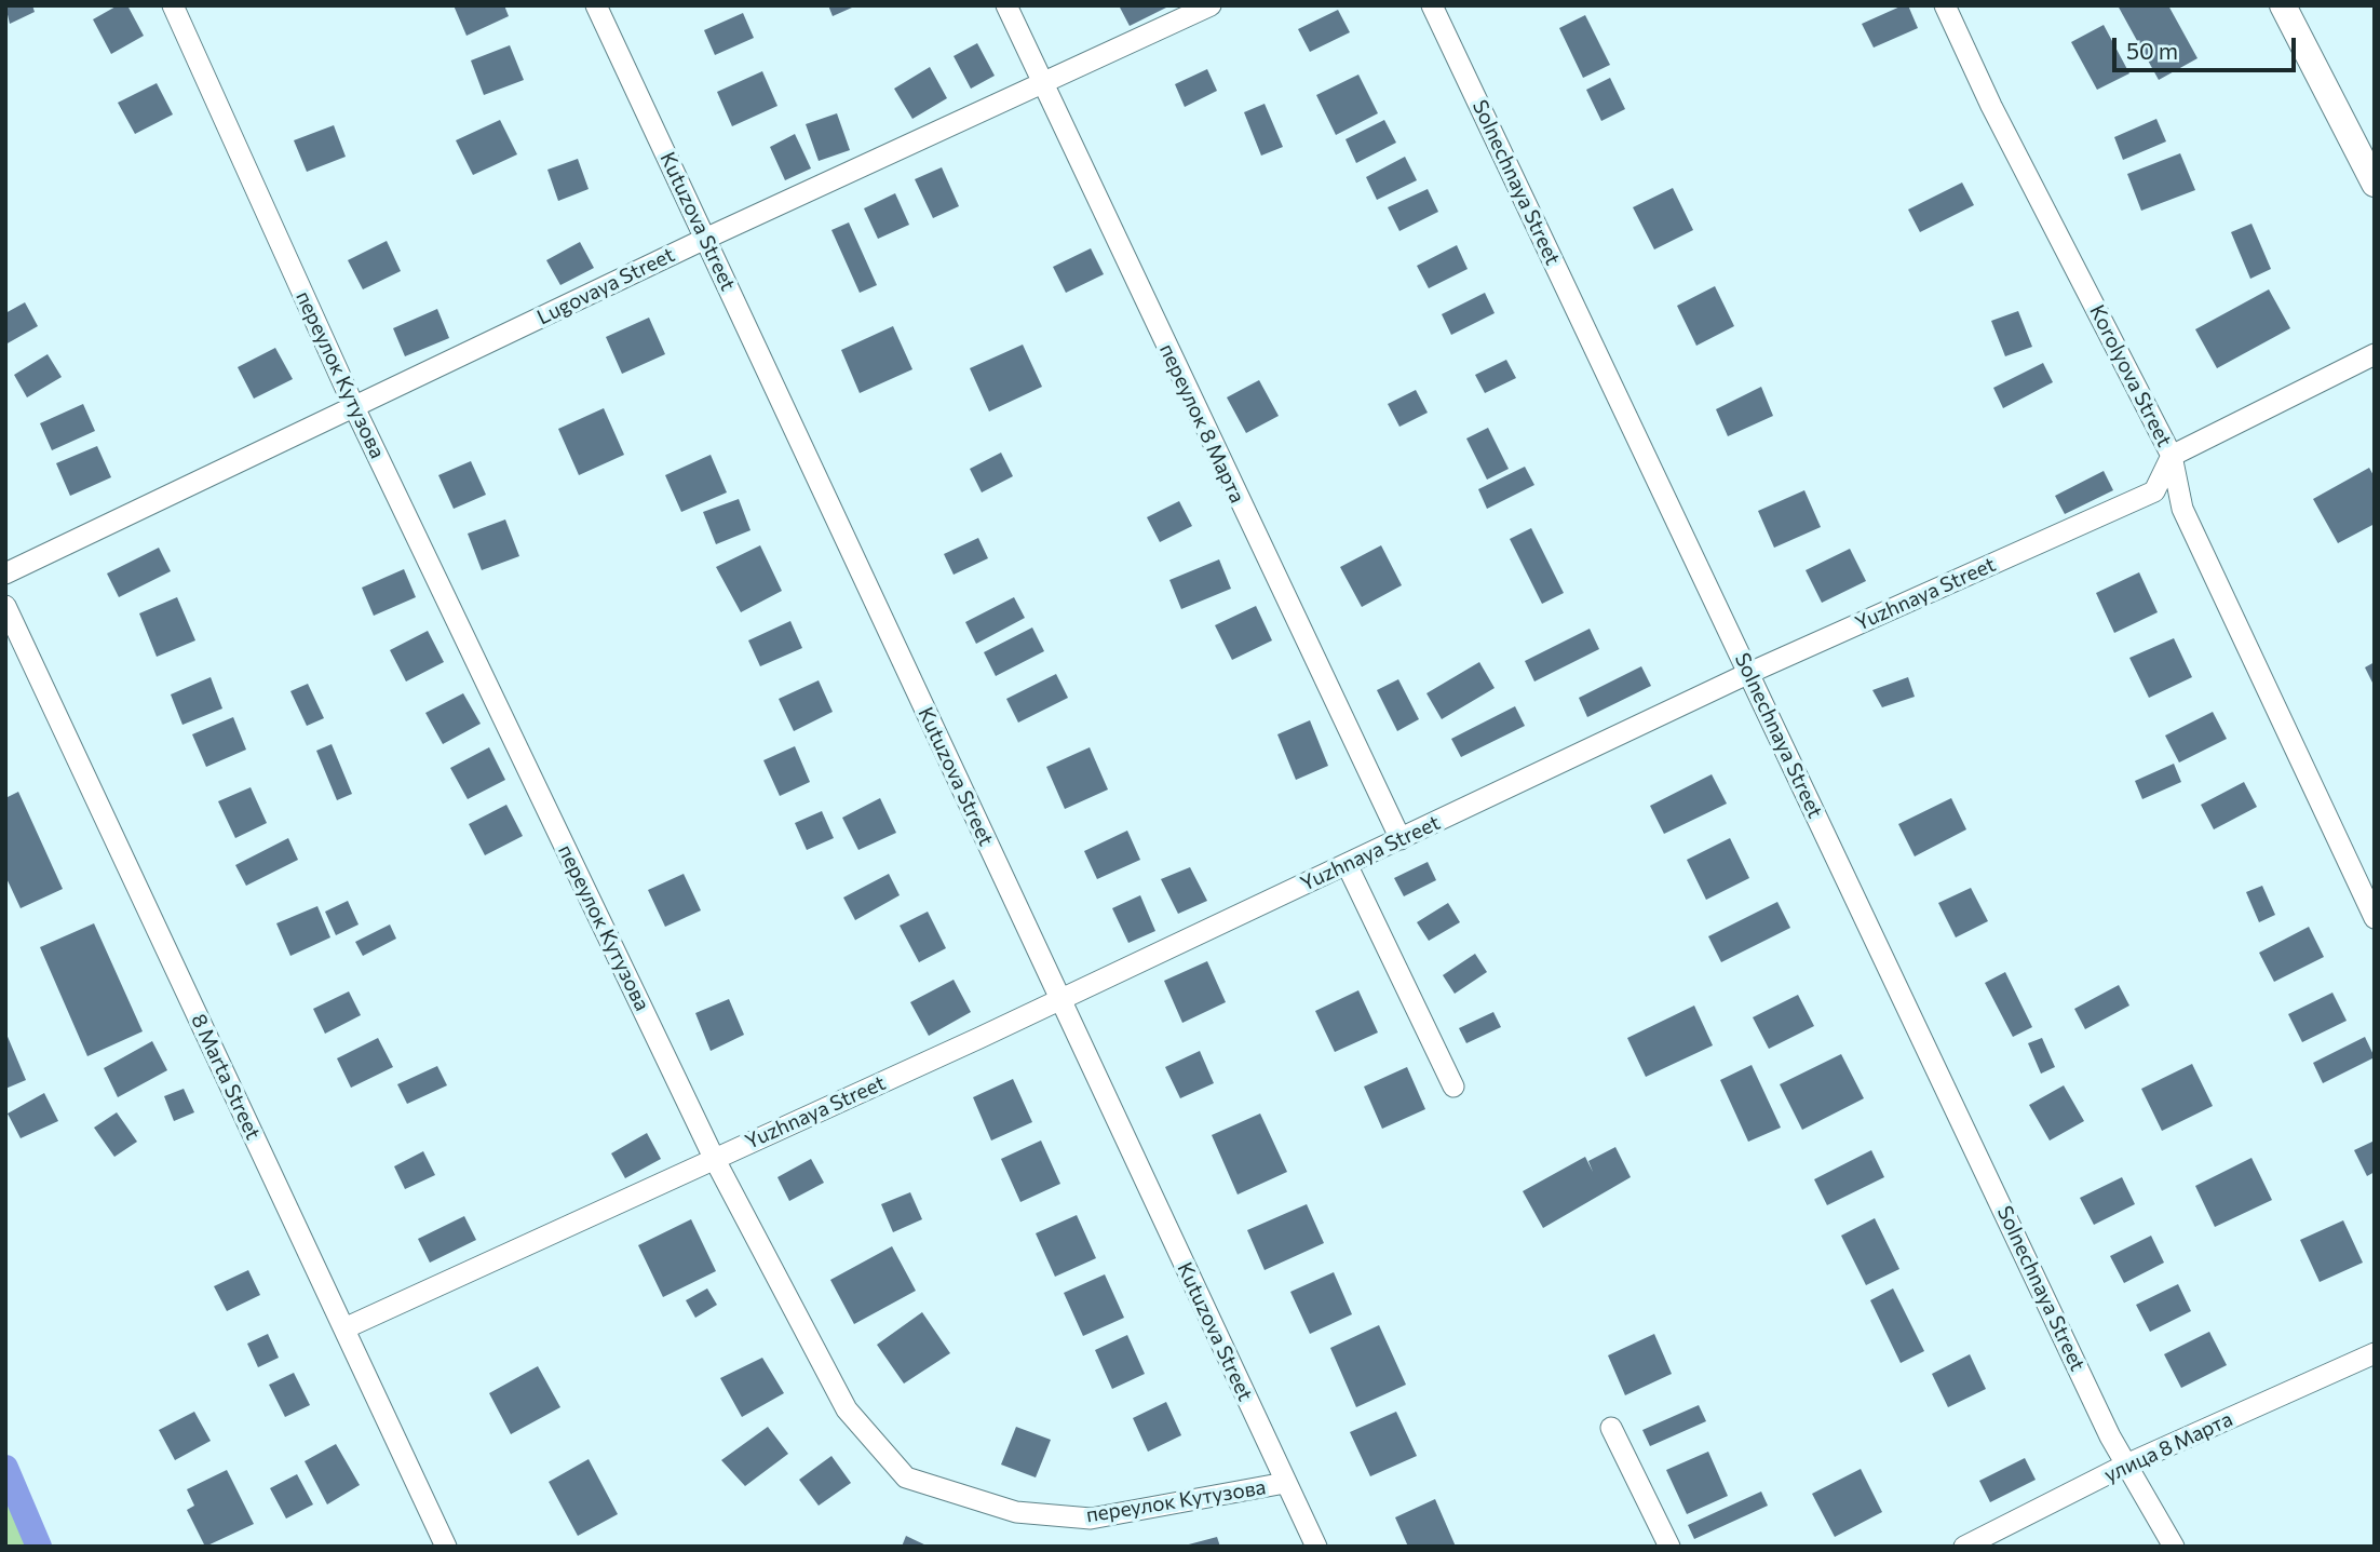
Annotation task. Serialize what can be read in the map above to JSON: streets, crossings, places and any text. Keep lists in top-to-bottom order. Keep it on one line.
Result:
{"streets":{"street":["Solnechnaya Street","Kutuzova Street","Lugovaya Street","переулок Кутузова","Korolyova Street","переулок 8 Марта","Yuzhnaya Street","8 Marta Street","улица 8 Марта"]},"crossings":[["Solnechnaya Street","Yuzhnaya Street"],["Solnechnaya Street","улица 8 Марта"],["Kutuzova Street","Lugovaya Street"],["Kutuzova Street","переулок Кутузова"],["Kutuzova Street","Yuzhnaya Street"],["Lugovaya Street","переулок Кутузова"],["Lugovaya Street","переулок 8 Марта"],["переулок Кутузова","Yuzhnaya Street"],["Korolyova Street","Yuzhnaya Street"],["переулок 8 Марта","Yuzhnaya Street"],["Yuzhnaya Street","8 Marta Street"]],"scale_bar":"50 m"}
